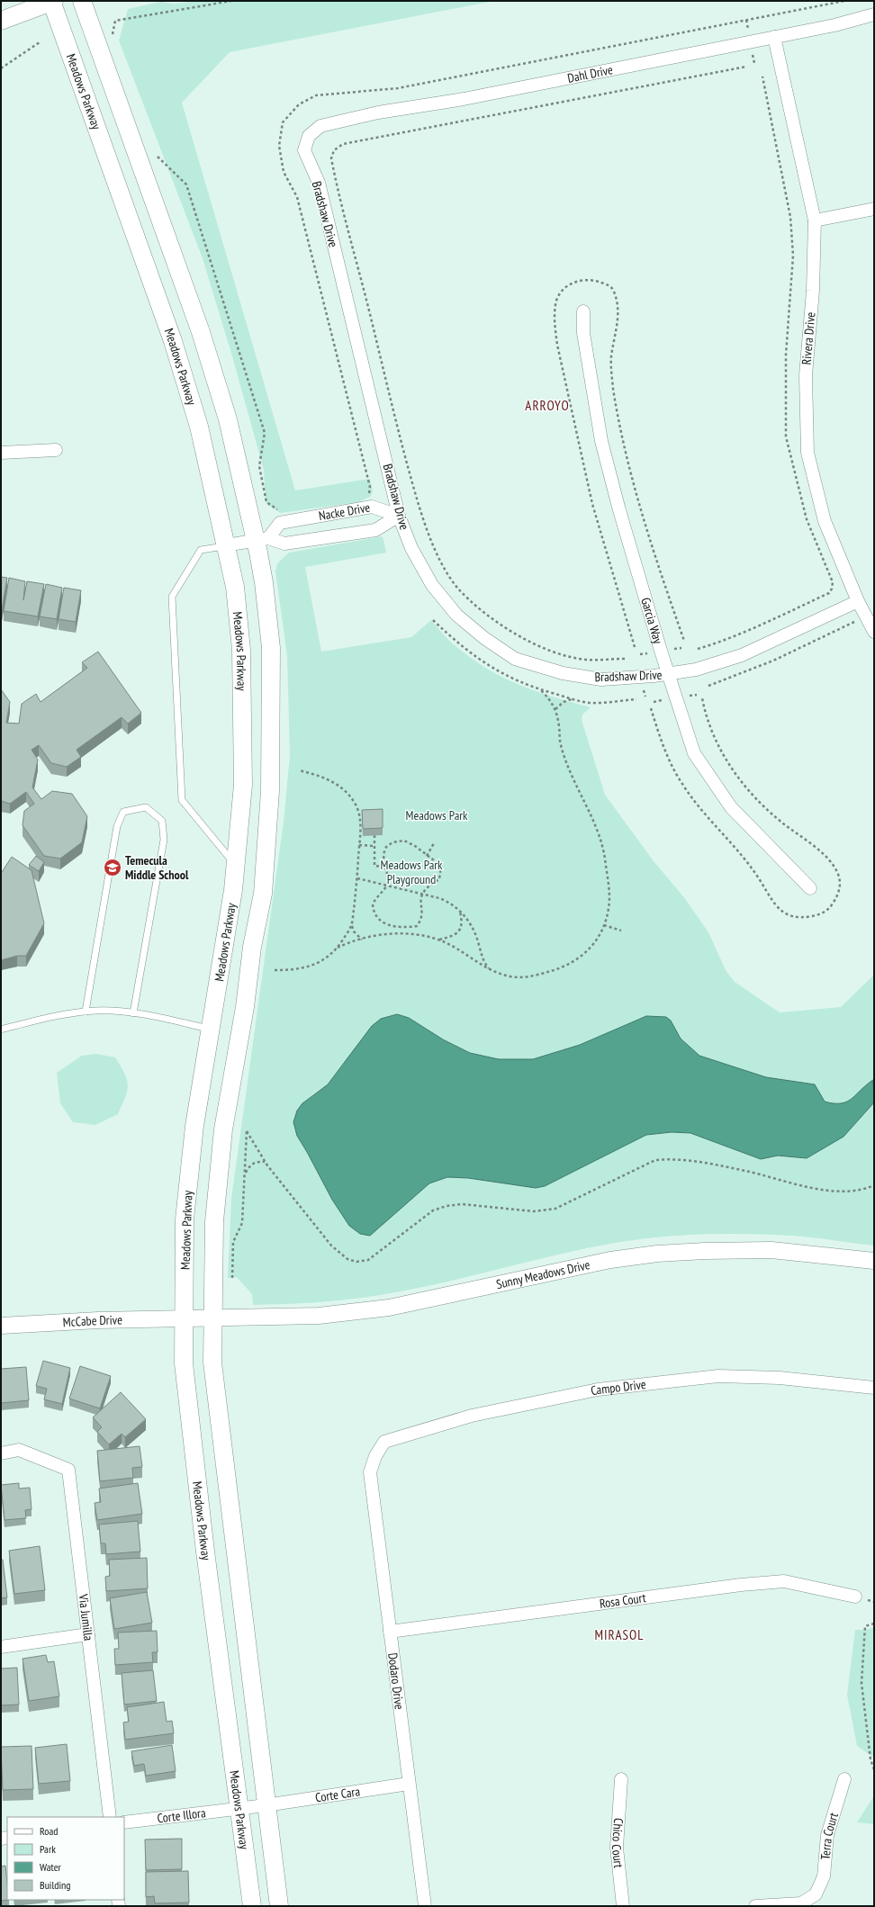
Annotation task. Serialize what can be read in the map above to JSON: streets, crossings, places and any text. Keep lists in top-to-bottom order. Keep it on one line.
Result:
{"streets":{"main road":["Meadows Parkway"],"street":["Dahl Drive","Bradshaw Drive","Rivera Drive","Nacke Drive","Garcia Way","Sunny Meadows Drive","McCabe Drive","Campo Drive","Rosa Court","Via Jumilla","Dodaro Drive","Corte Cara","Corte Illora","Terra Court","Chico Court"]},"crossings":[["Dahl Drive","Bradshaw Drive"],["Dahl Drive","Rivera Drive"],["Meadows Parkway","Nacke Drive"],["Meadows Parkway","Sunny Meadows Drive"],["Meadows Parkway","McCabe Drive"],["Meadows Parkway","Corte Cara"],["Meadows Parkway","Corte Illora"],["Bradshaw Drive","Rivera Drive"],["Bradshaw Drive","Nacke Drive"],["Bradshaw Drive","Garcia Way"],["Sunny Meadows Drive","McCabe Drive"],["Campo Drive","Dodaro Drive"],["Rosa Court","Dodaro Drive"],["Dodaro Drive","Corte Cara"],["Corte Cara","Corte Illora"]],"districts":["ARROYO","MIRASOL"],"parks":["Meadows Park","Meadows Park Playground"],"places":{"school or university":["Temecula Middle School"]},"legend":["Road","Park","Water","Building"]}
